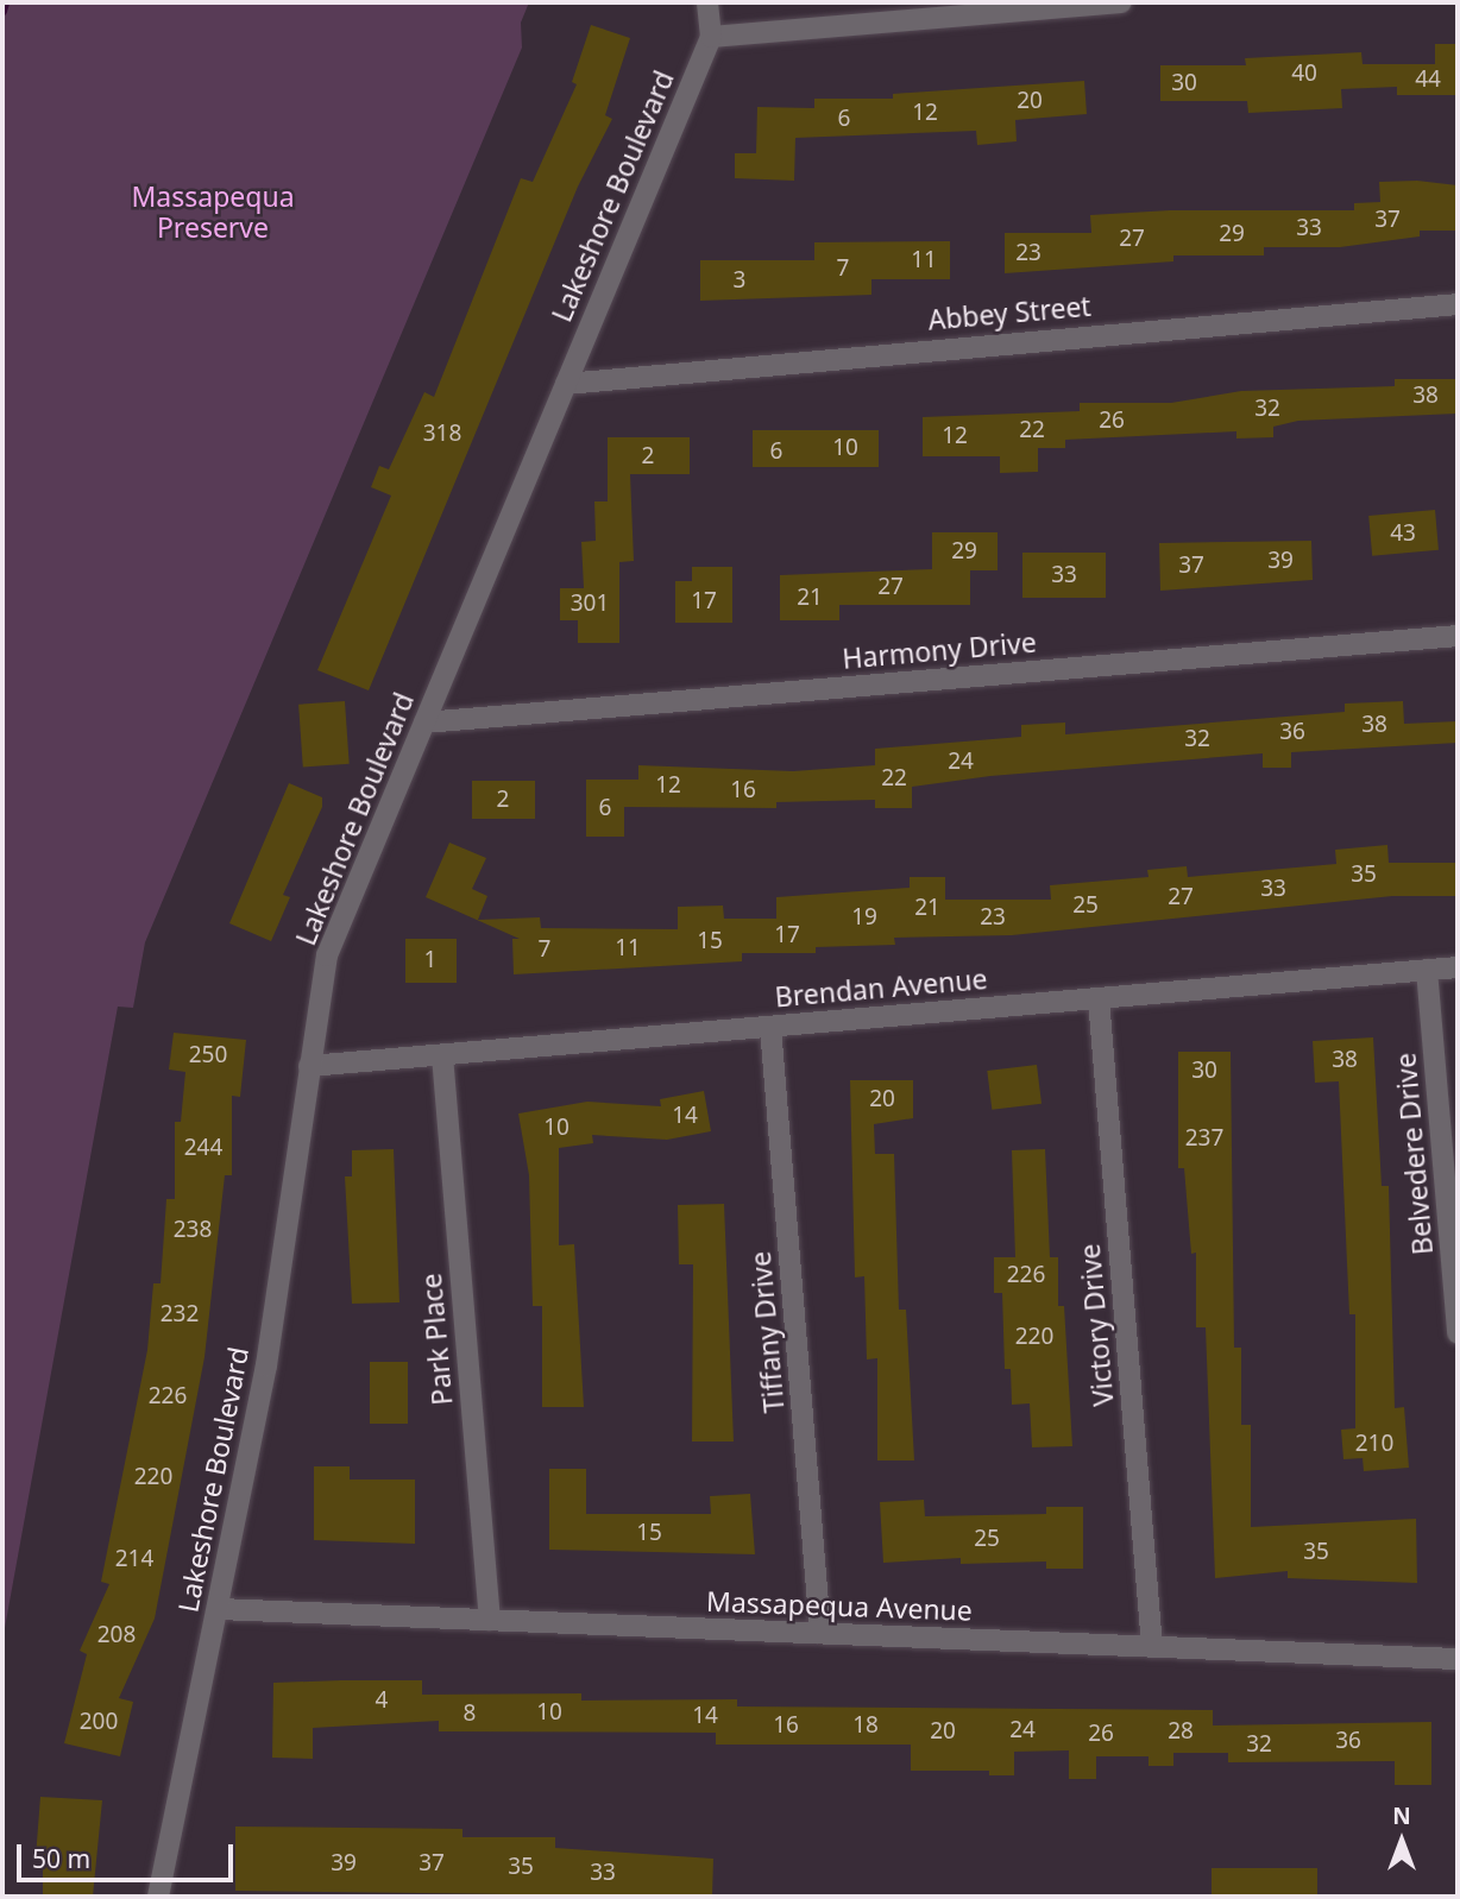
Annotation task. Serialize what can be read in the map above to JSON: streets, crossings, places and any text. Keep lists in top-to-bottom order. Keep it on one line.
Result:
{"streets":{"street":["Lakeshore Boulevard","Abbey Street","Harmony Drive","Brendan Avenue","Belvedere Drive","Victory Drive","Tiffany Drive","Park Place","Massapequa Avenue"]},"crossings":[["Lakeshore Boulevard","Abbey Street"],["Lakeshore Boulevard","Harmony Drive"],["Lakeshore Boulevard","Brendan Avenue"],["Lakeshore Boulevard","Massapequa Avenue"],["Brendan Avenue","Belvedere Drive"],["Brendan Avenue","Victory Drive"],["Brendan Avenue","Tiffany Drive"],["Brendan Avenue","Park Place"],["Victory Drive","Massapequa Avenue"],["Tiffany Drive","Massapequa Avenue"],["Park Place","Massapequa Avenue"]],"parks":["Massapequa Preserve"],"house_numbers":["40","44","30","20","12","6","37","33","29","27","23","11","7","3","38","32","26","22","318","12","10","6","2","43","29","39","37","33","27","21","17","301","38","36","32","24","22","12","16","2","6","35","33","27","25","21","19","23","17","15","11","7","1","250","38","30","20","14","10","237","244","238","226","232","220","226","210","220","15","25","35","214","208","4","10","8","14","200","16","18","24","20","28","26","36","32","39","37","35","33"],"scale_bar":"50 m","north":"top"}
